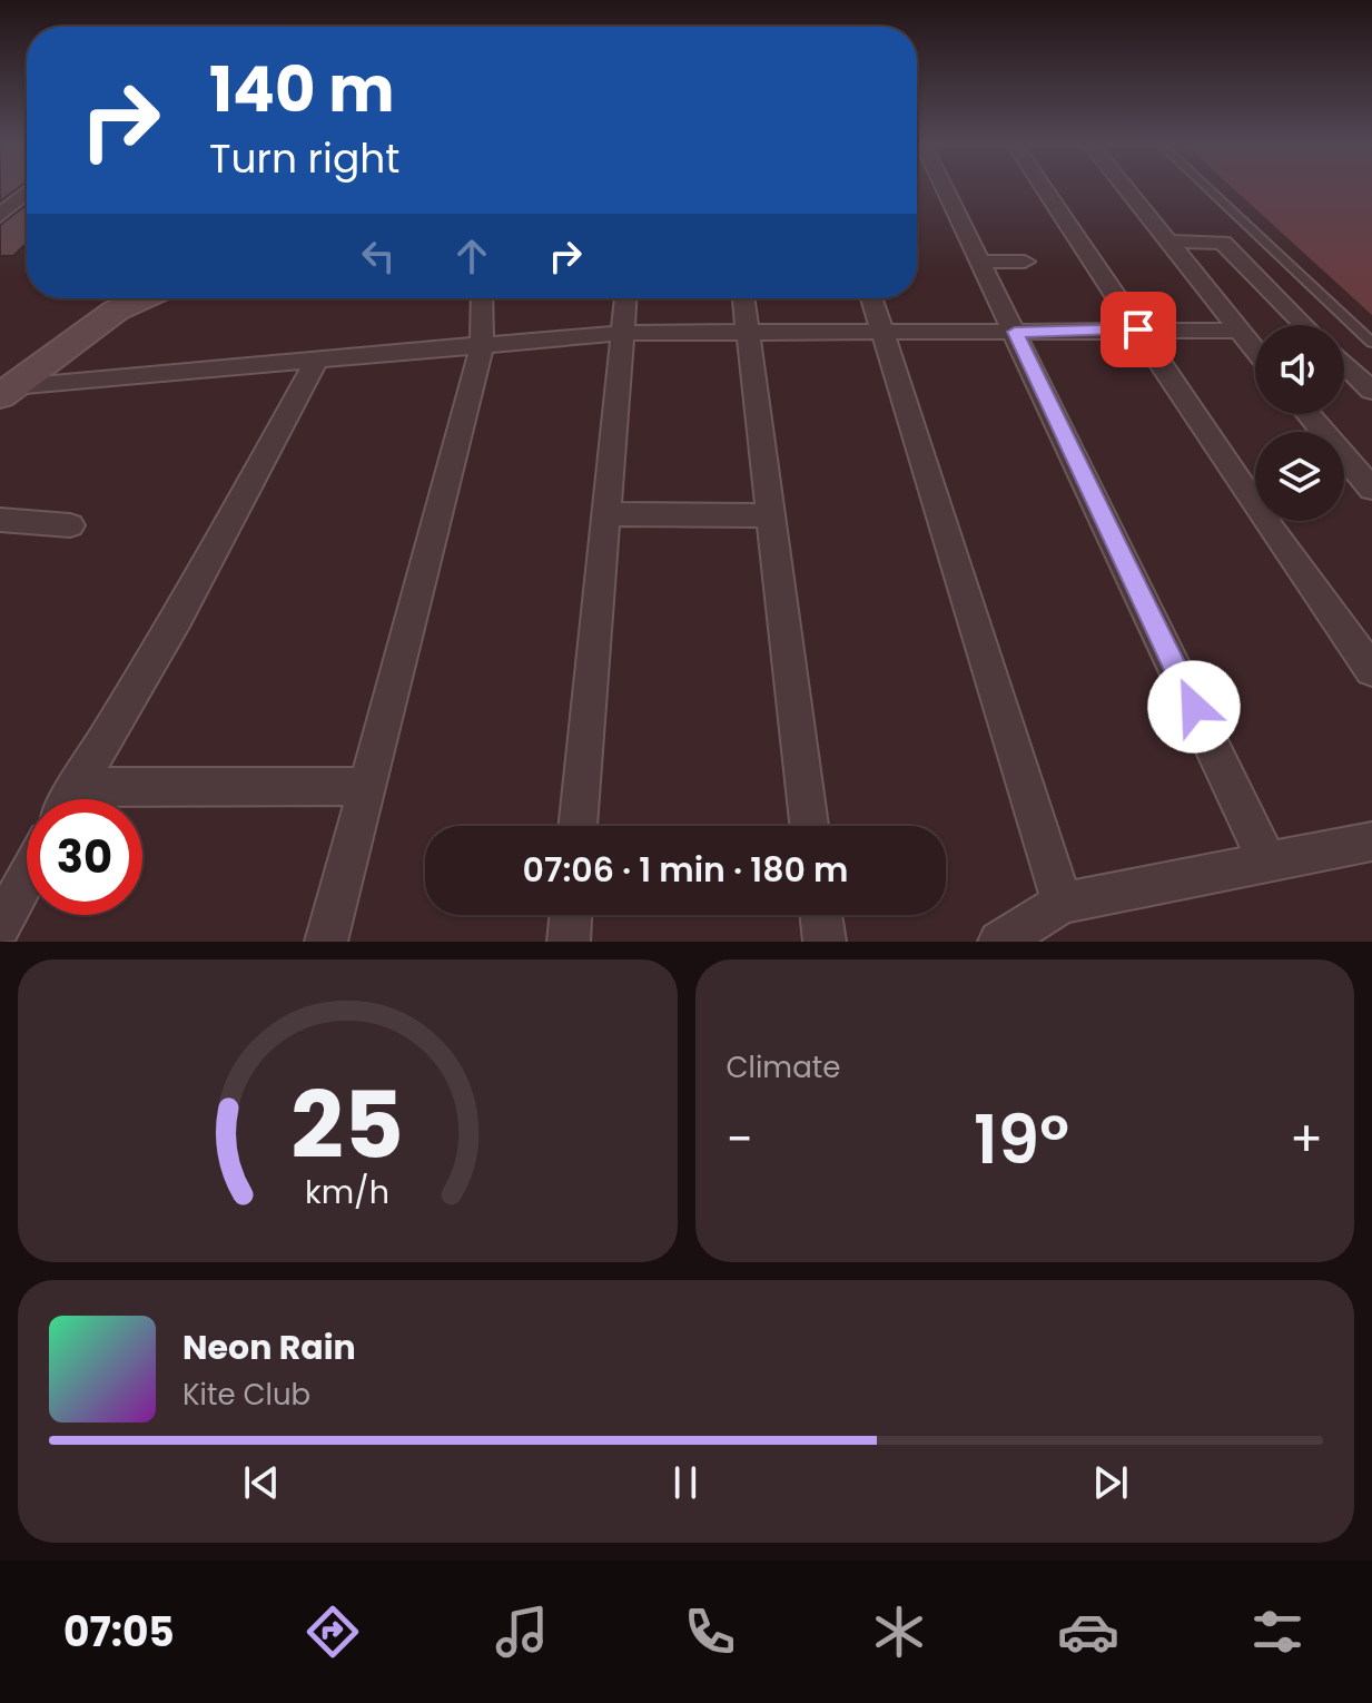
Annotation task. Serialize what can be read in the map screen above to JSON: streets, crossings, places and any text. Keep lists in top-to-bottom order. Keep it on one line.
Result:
{"page":{"turn":["140 m","Turn right"],"limit":"30","trip":"07:06 · 1 min · 180 m","tile":"Climate","heat":["−","19°","+"],"song":["Neon Rain","Kite Club"],"tabs":"07:05","gauge":["25","km/h"]}}
